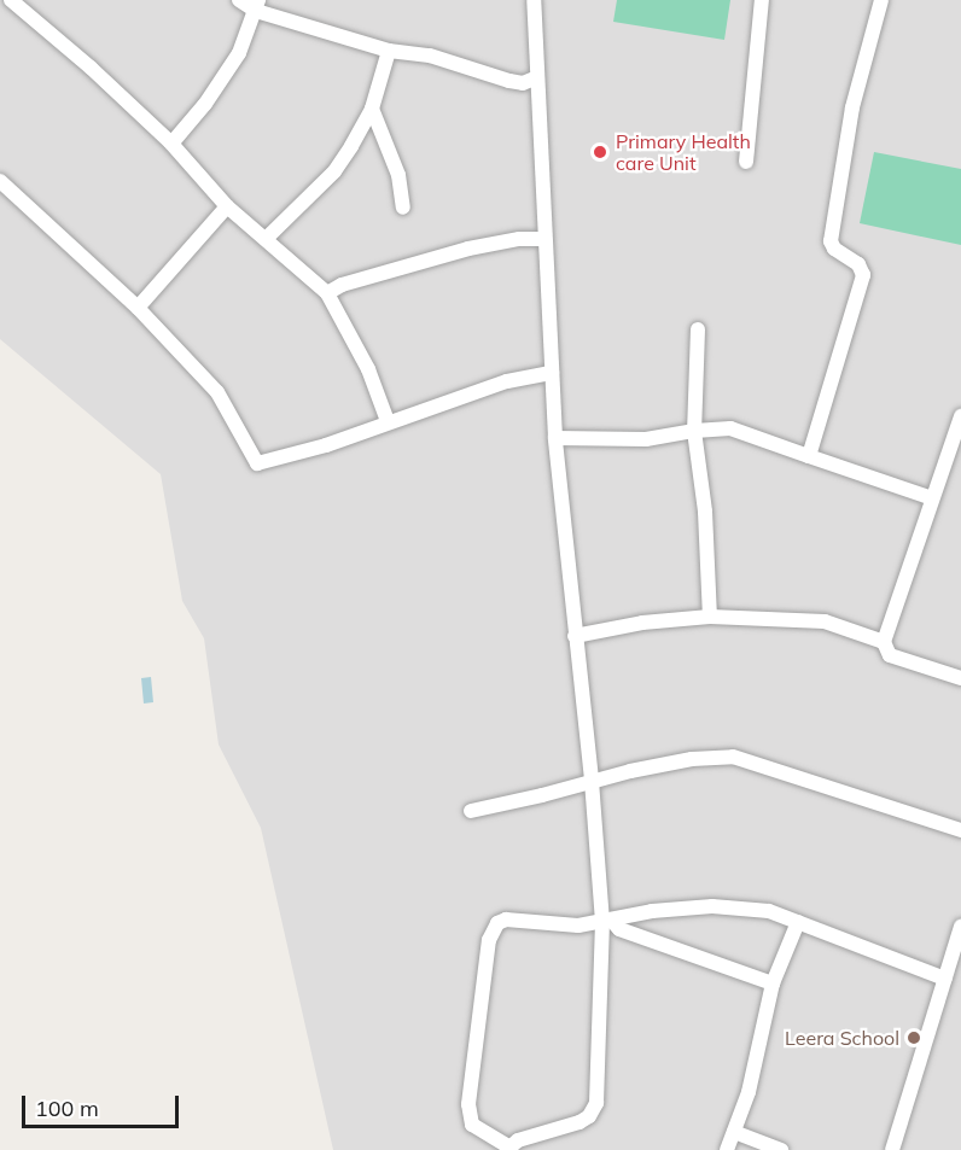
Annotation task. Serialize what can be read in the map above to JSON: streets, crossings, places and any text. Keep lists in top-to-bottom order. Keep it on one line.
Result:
{"places":["Primary Health care Unit","Leera School"],"scale_bar":"100 m"}
